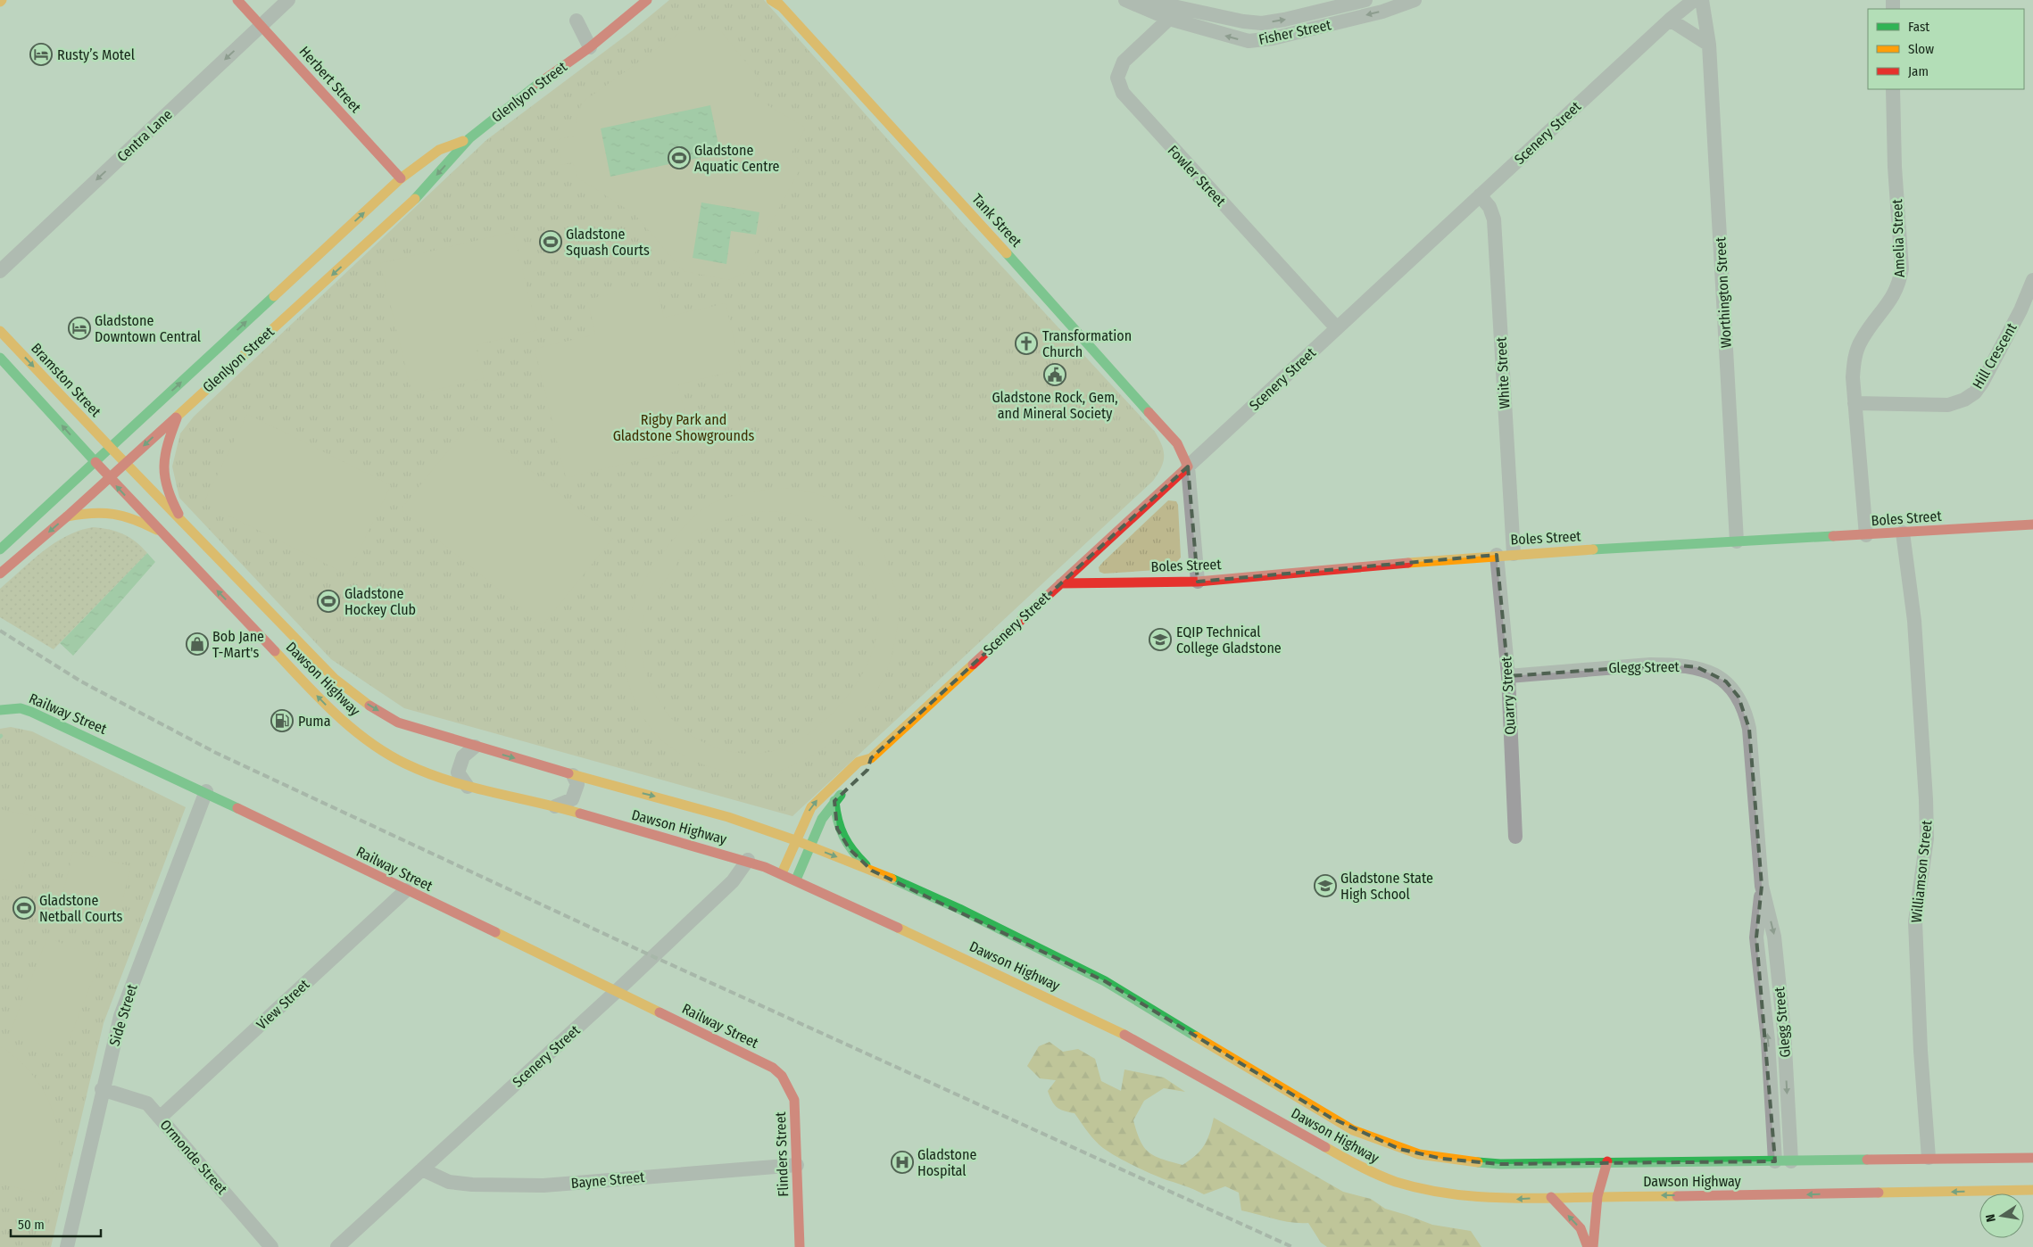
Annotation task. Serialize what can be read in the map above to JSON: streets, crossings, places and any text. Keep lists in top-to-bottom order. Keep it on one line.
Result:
{"streets":{"main road":["Herbert Street","Glenlyon Street","Scenery Street","Tank Street","Bramston Street","Boles Street","Dawson Highway","Railway Street","Flinders Street"],"street":["Fisher Street","Centra Lane","Fowler Street","Amelia Street","Worthington Street","Hill Crescent","White Street","Glegg Street","Quarry Street","Williamson Street","View Street","Side Street","Ormonde Street","Bayne Street"]},"crossings":[["Fisher Street","Fowler Street"],["Herbert Street","Glenlyon Street"],["Herbert Street","Centra Lane"],["Glenlyon Street","Bramston Street"],["Glenlyon Street","Dawson Highway"],["Scenery Street","Fowler Street"],["Scenery Street","Tank Street"],["Scenery Street","White Street"],["Scenery Street","Boles Street"],["Scenery Street","Dawson Highway"],["Scenery Street","Railway Street"],["Scenery Street","Bayne Street"],["Amelia Street","Hill Crescent"],["Amelia Street","Boles Street"],["Worthington Street","Boles Street"],["White Street","Boles Street"],["Bramston Street","Dawson Highway"],["Boles Street","Quarry Street"],["Boles Street","Williamson Street"],["Glegg Street","Dawson Highway"],["Glegg Street","Quarry Street"],["Dawson Highway","Williamson Street"],["Railway Street","View Street"],["Railway Street","Side Street"],["Railway Street","Flinders Street"],["View Street","Ormonde Street"],["Side Street","Ormonde Street"],["Flinders Street","Bayne Street"]],"one_way":["Centra Lane"],"parks":["Rigby Park and Gladstone Showgrounds"],"places":{"hotel":["Rusty’s Motel","Gladstone Downtown Central"],"sports":["Gladstone Aquatic Centre","Gladstone Squash Courts","Gladstone Hockey Club","Gladstone Netball Courts"],"church":["Transformation Church"],"public building":["Gladstone Rock, Gem, and Mineral Society"],"school or university":["EQIP Technical College Gladstone","Gladstone State High School"],"shop":["Bob Jane T-Mart's"],"fuel station":["Puma"],"hospital":["Gladstone Hospital"]},"legend":["Fast","Slow","Jam"],"scale_bar":"50 m","north":"left"}
